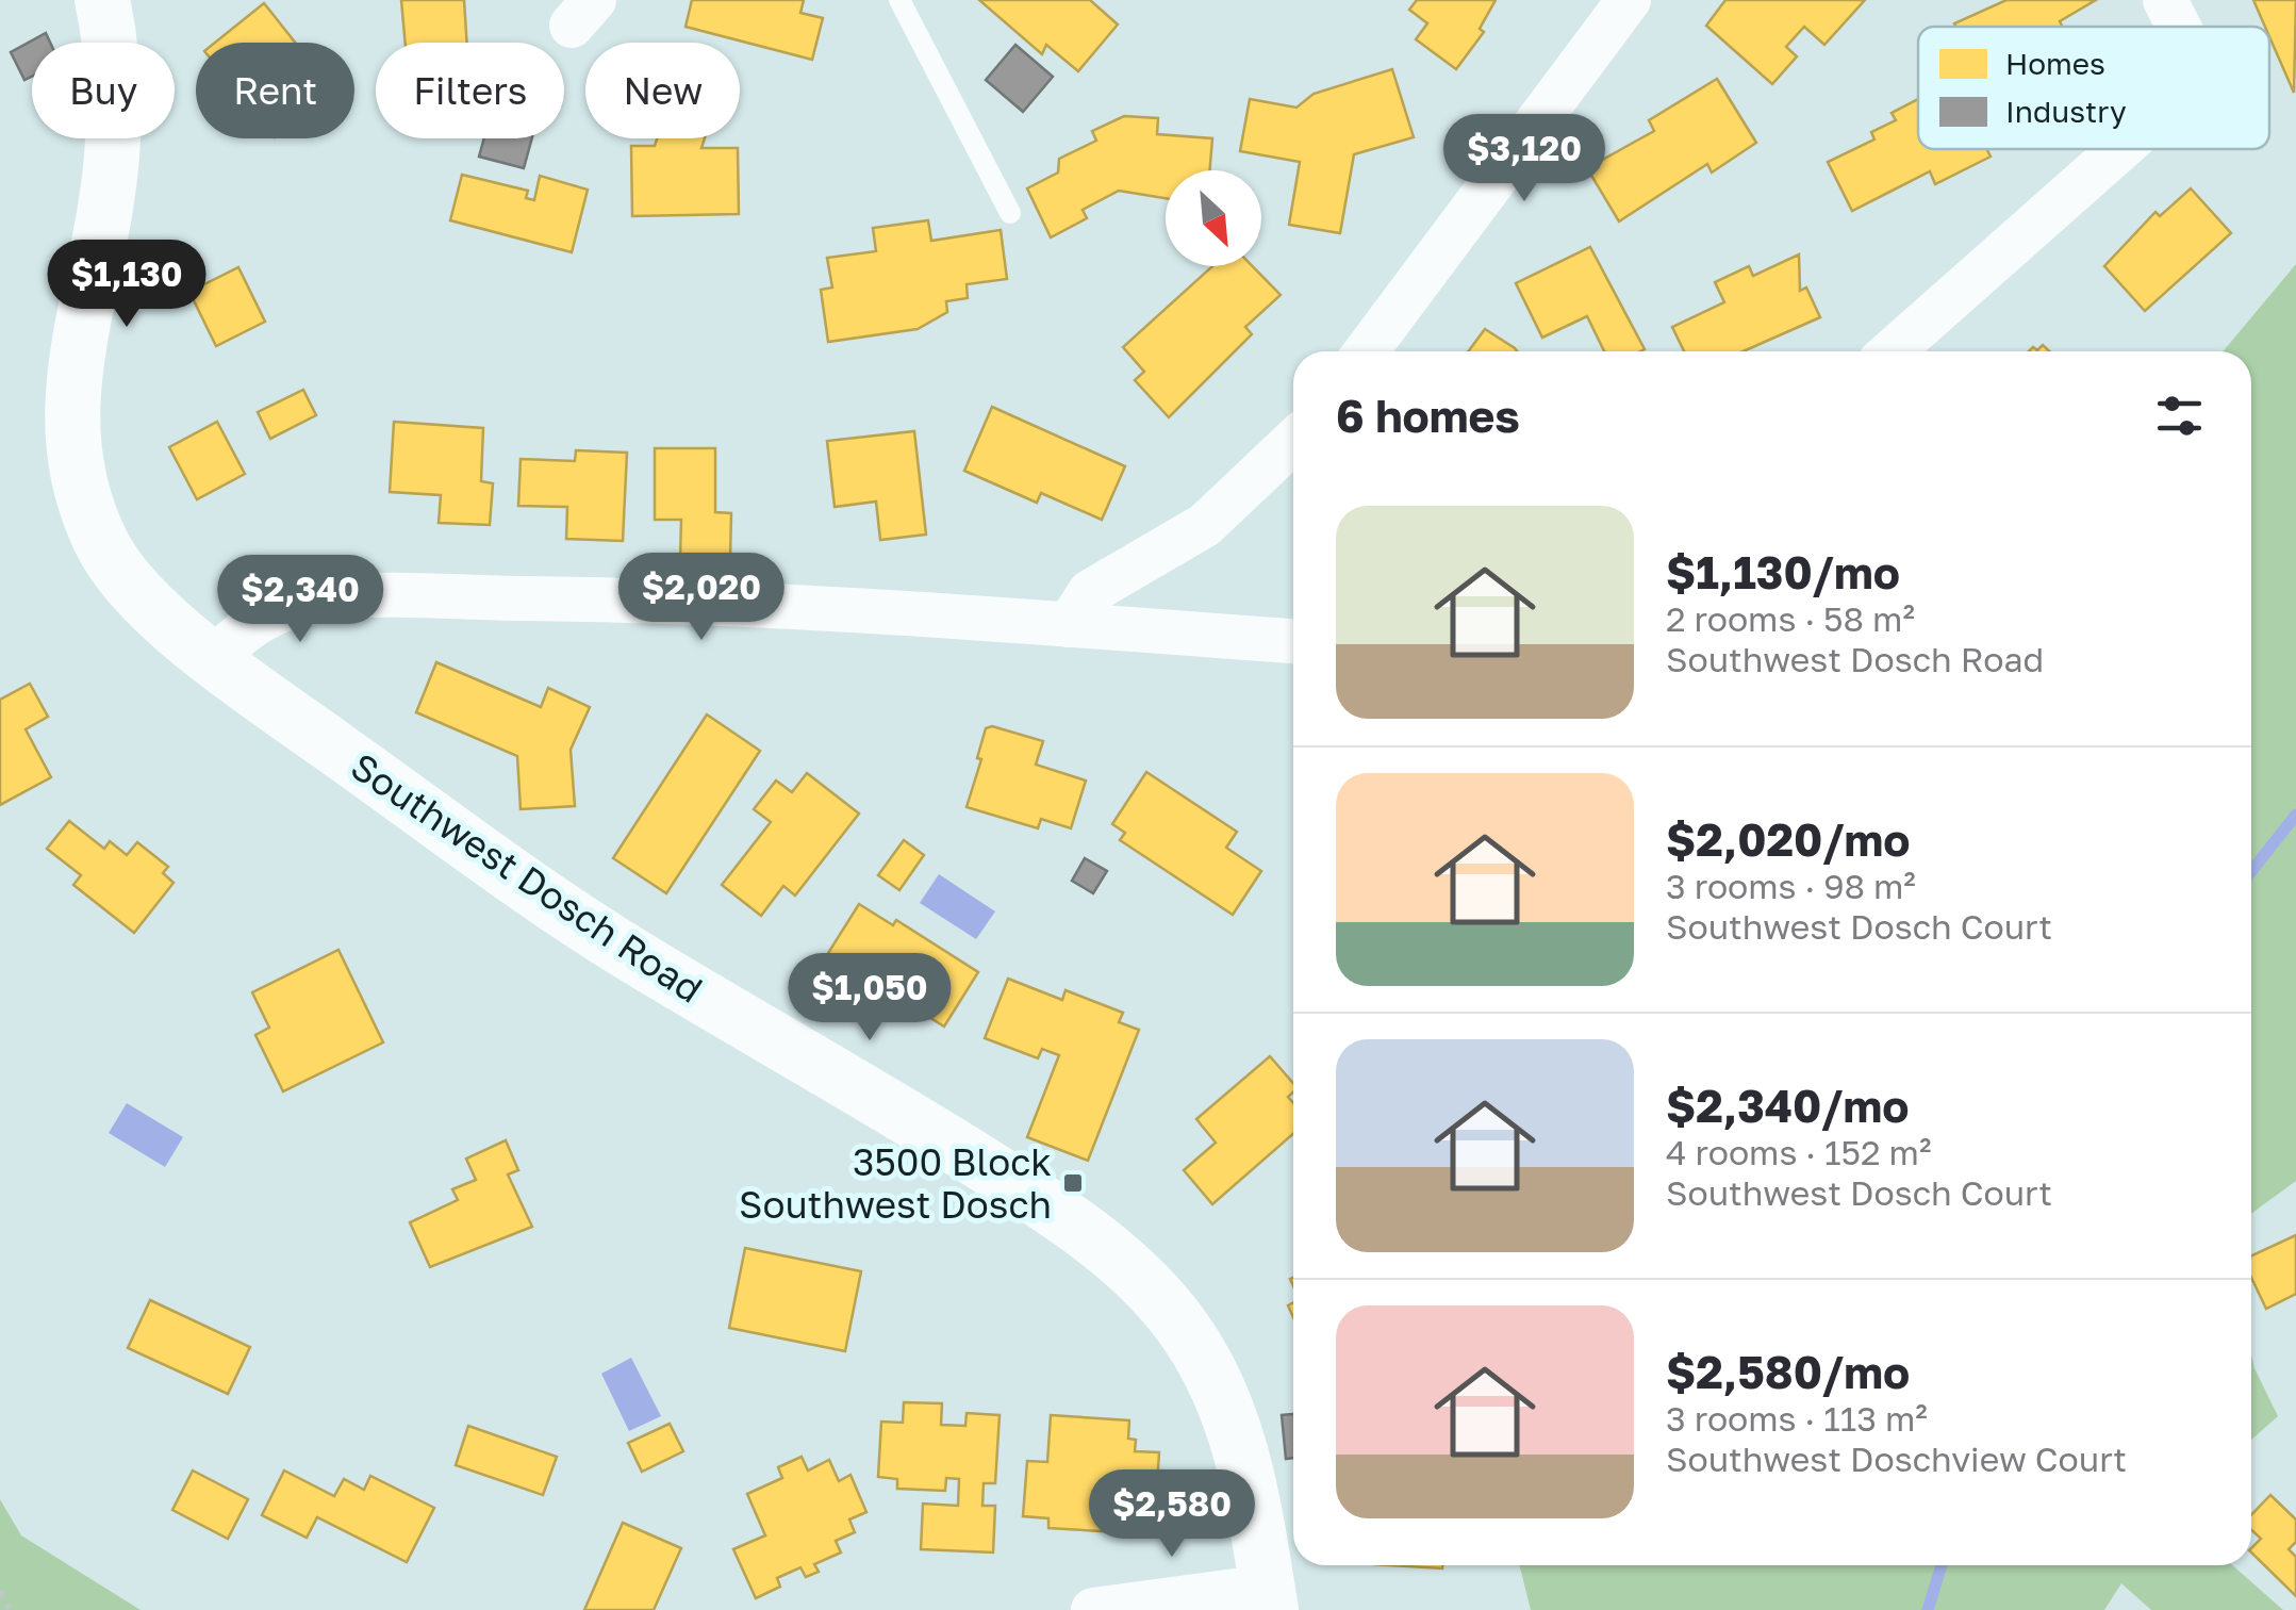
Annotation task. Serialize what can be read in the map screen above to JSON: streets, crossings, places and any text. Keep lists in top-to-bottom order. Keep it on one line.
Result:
{"streets":{"street":["Southwest Dosch Road"]},"places":{"transit":["3500 Block Southwest Dosch"]},"legend":["Homes","Industry"],"north":"bottom right","page":{"chip":["Buy","Rent","Filters","New"],"price":["$3,120","$1,130","$2,020","$2,340","$1,050","$2,580"],"heading":"6 homes","list":[{"name":"$1,130/mo","note":"2 rooms · 58 m² · Southwest Dosch Road"},{"name":"$2,020/mo","note":"3 rooms · 98 m² · Southwest Dosch Court"},{"name":"$2,340/mo","note":"4 rooms · 152 m² · Southwest Dosch Court"},{"name":"$2,580/mo","note":"3 rooms · 113 m² · Southwest Doschview Court"}]}}
